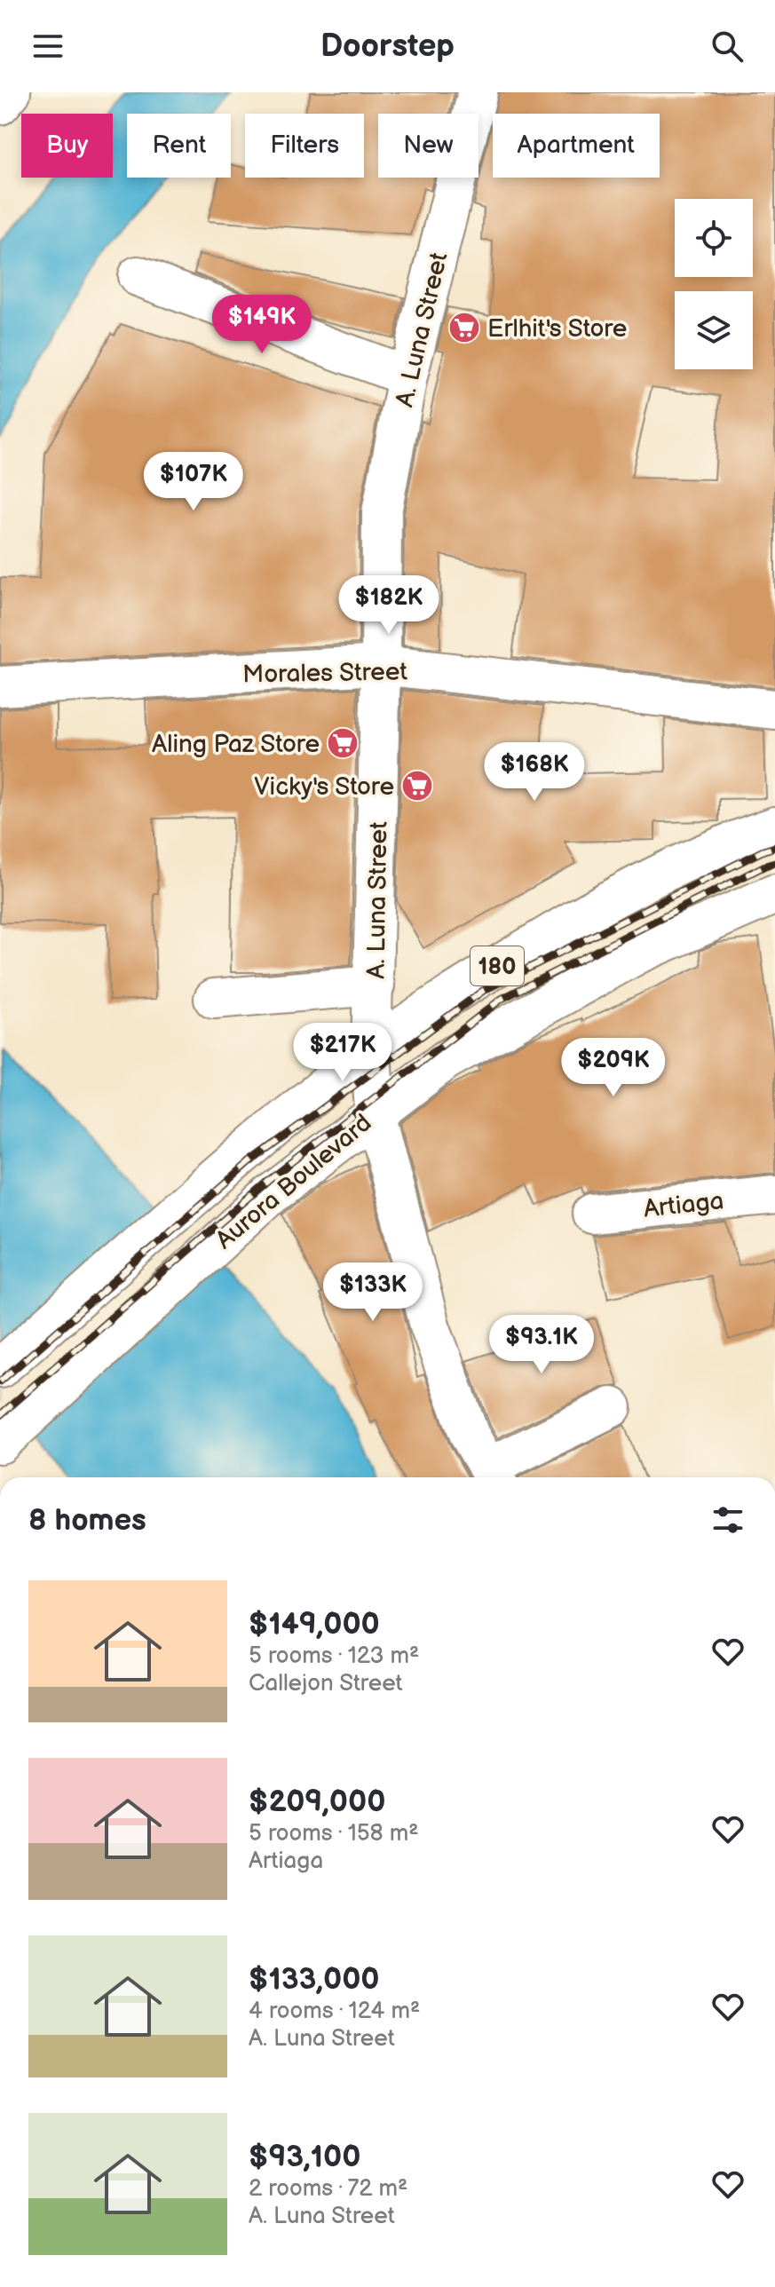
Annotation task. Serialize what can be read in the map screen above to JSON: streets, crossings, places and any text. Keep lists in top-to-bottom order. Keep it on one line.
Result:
{"streets":{"street":["A. Luna Street","Morales Street","180","Aurora Boulevard","Artiaga"]},"crossings":[["A. Luna Street","Morales Street"],["A. Luna Street","Aurora Boulevard"]],"places":{"supermarket":["Erlhit's Store","Aling Paz Store","Vicky's Store"]},"page":{"header":"Doorstep","chip":["Buy","Rent","Filters","New","Apartment"],"price":["$149K","$107K","$182K","$168K","$217K","$209K","$133K","$93.1K"],"heading":"8 homes","list":[{"name":"$149,000","note":"5 rooms · 123 m² · Callejon Street"},{"name":"$209,000","note":"5 rooms · 158 m² · Artiaga"},{"name":"$133,000","note":"4 rooms · 124 m² · A. Luna Street"},{"name":"$93,100","note":"2 rooms · 72 m² · A. Luna Street"}]}}
